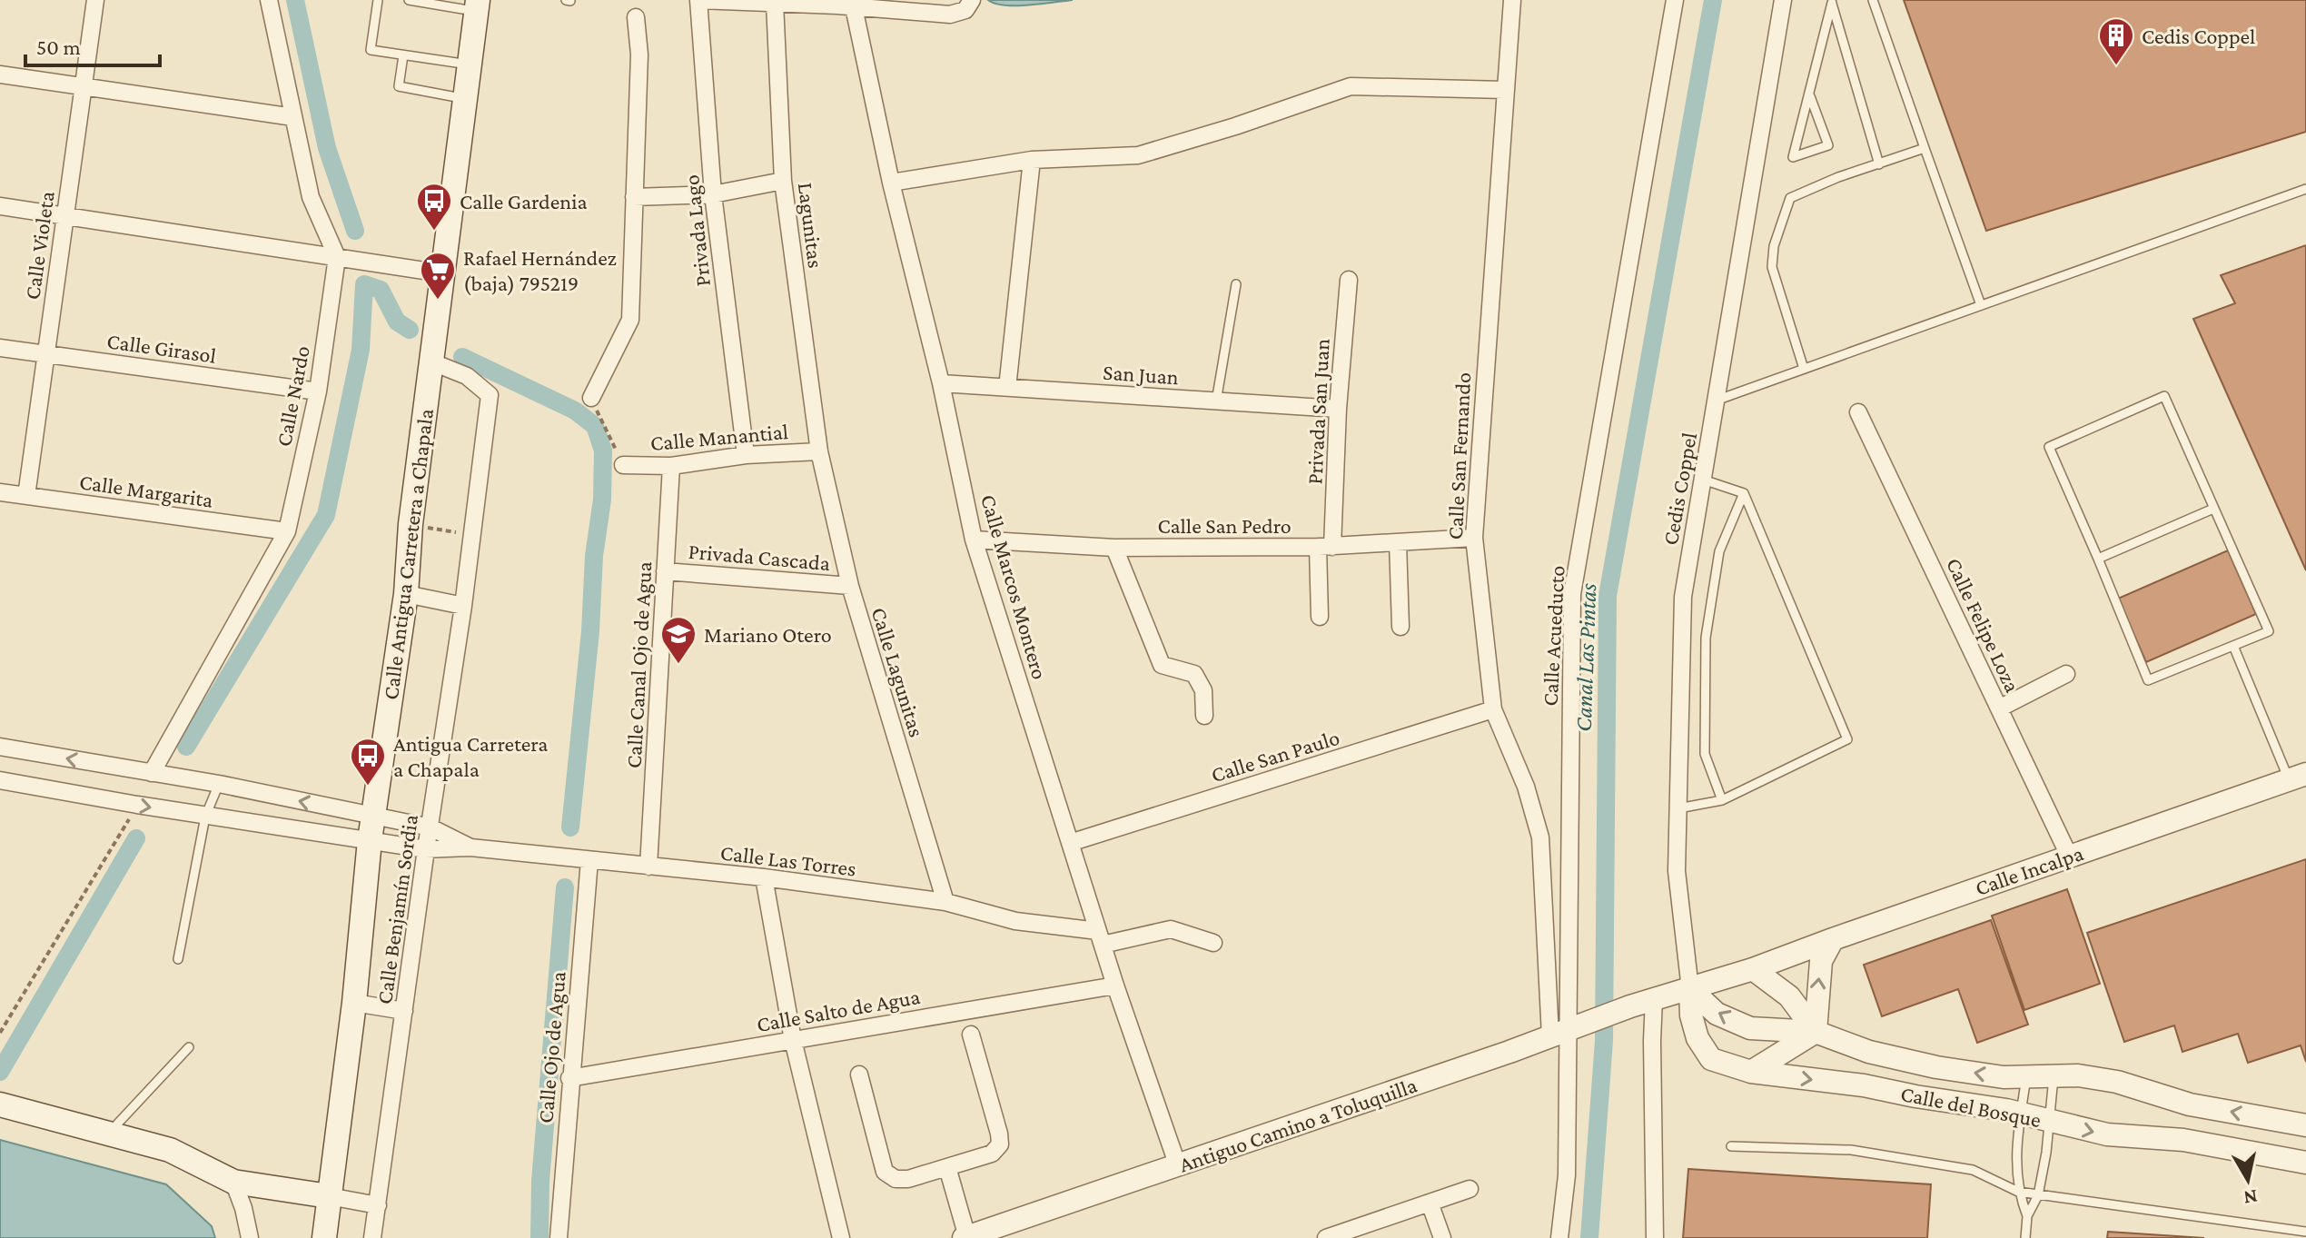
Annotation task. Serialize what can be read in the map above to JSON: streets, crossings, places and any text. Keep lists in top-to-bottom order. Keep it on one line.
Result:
{"streets":{"main road":["Calle Antigua Carretera a Chapala"],"street":["Lagunitas","Privada Lago","Calle Violeta","Calle Girasol","San Juan","Calle Nardo","Privada San Juan","Calle Manantial","Calle San Fernando","Cedis Coppel","Calle Margarita","Calle San Pedro","Privada Cascada","Calle Marcos Montero","Calle Felipe Loza","Calle Acueducto","Calle Canal Ojo de Agua","Calle Lagunitas","Calle San Paulo","Calle Las Torres","Calle Incalpa","Calle Benjamín Sordia","Calle Salto de Agua","Calle Ojo de Agua","Calle del Bosque","Antiguo Camino a Toluquilla"]},"crossings":[["Lagunitas","Calle Manantial"],["Lagunitas","Calle Lagunitas"],["Privada Lago","Calle Manantial"],["Calle Violeta","Calle Girasol"],["Calle Violeta","Calle Margarita"],["Calle Girasol","Calle Nardo"],["San Juan","Privada San Juan"],["San Juan","Calle Marcos Montero"],["Calle Nardo","Calle Margarita"],["Calle Nardo","Calle Las Torres"],["Privada San Juan","Calle San Pedro"],["Calle Manantial","Calle Canal Ojo de Agua"],["Calle Manantial","Calle Lagunitas"],["Calle San Fernando","Calle San Pedro"],["Calle San Fernando","Calle Acueducto"],["Calle San Fernando","Calle San Paulo"],["Calle San Fernando","Antiguo Camino a Toluquilla"],["Cedis Coppel","Calle Incalpa"],["Cedis Coppel","Calle del Bosque"],["Calle San Pedro","Calle Marcos Montero"],["Calle Antigua Carretera a Chapala","Calle Las Torres"],["Calle Antigua Carretera a Chapala","Calle Benjamín Sordia"],["Privada Cascada","Calle Canal Ojo de Agua"],["Privada Cascada","Calle Lagunitas"],["Calle Marcos Montero","Calle San Paulo"],["Calle Marcos Montero","Calle Las Torres"],["Calle Marcos Montero","Calle Salto de Agua"],["Calle Marcos Montero","Antiguo Camino a Toluquilla"],["Calle Felipe Loza","Calle Incalpa"],["Calle Acueducto","Antiguo Camino a Toluquilla"],["Calle Canal Ojo de Agua","Calle Las Torres"],["Calle Lagunitas","Calle Las Torres"],["Calle Las Torres","Calle Benjamín Sordia"],["Calle Las Torres","Calle Ojo de Agua"],["Calle Incalpa","Calle del Bosque"],["Calle Salto de Agua","Calle Ojo de Agua"]],"water":["Canal Las Pintas"],"places":{"building":["Cedis Coppel"],"bus stop":["Calle Gardenia","Antigua Carretera a Chapala"],"supermarket":["Rafael Hernández (baja) 795219"],"school or university":["Mariano Otero"]},"scale_bar":"50 m","north":"bottom"}
